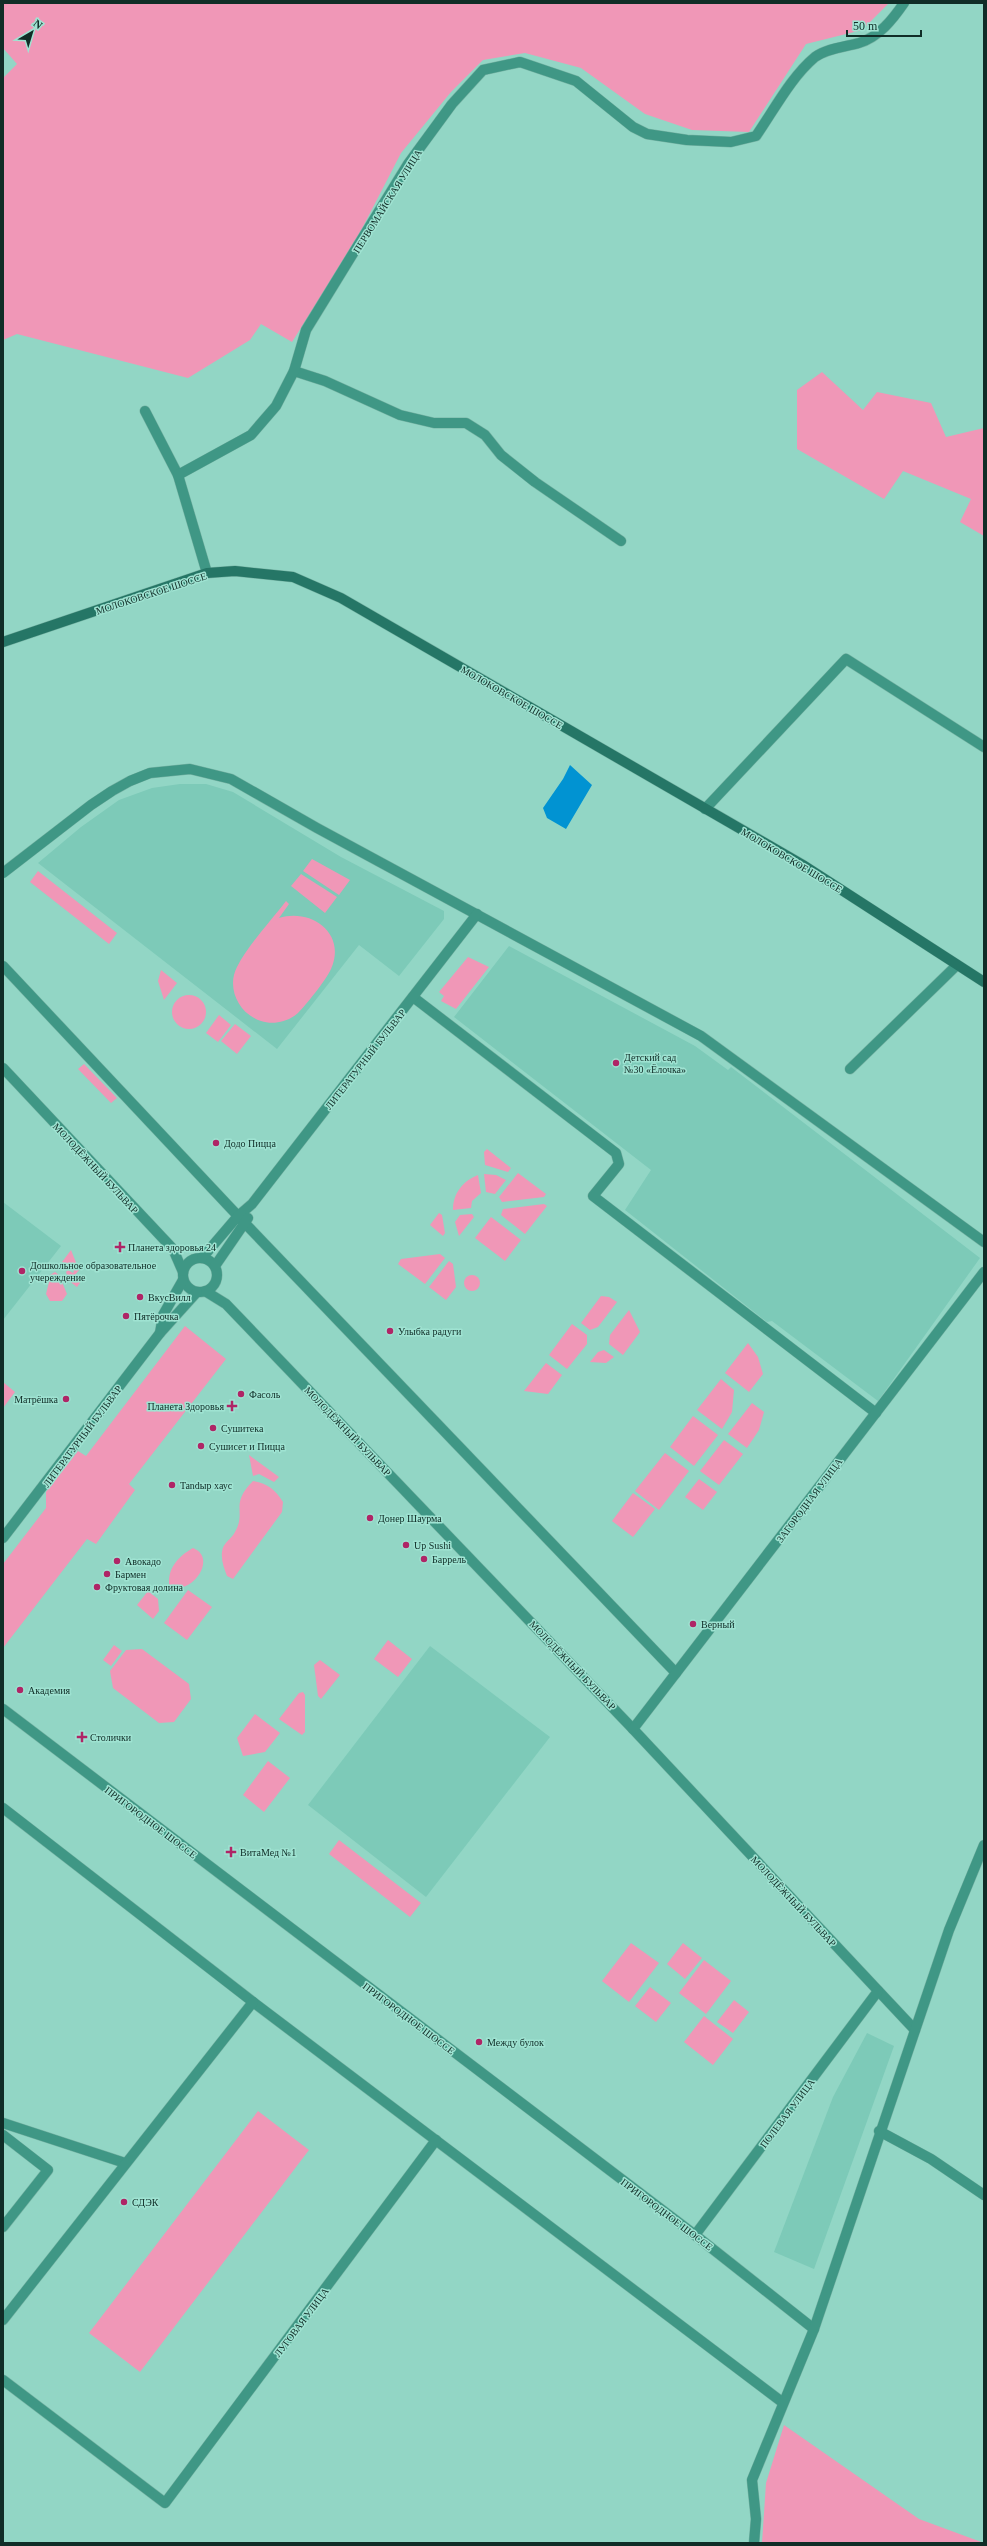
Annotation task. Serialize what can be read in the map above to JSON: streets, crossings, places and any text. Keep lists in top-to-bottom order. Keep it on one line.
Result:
{"streets":{"main road":["МОЛОКОВСКОЕ ШОССЕ"],"street":["ПЕРВОМАЙСКАЯ УЛИЦА","ЛИТЕРАТУРНЫЙ БУЛЬВАР","МОЛОДЁЖНЫЙ БУЛЬВАР","ЗАГОРОДНАЯ УЛИЦА","ПРИГОРОДНОЕ ШОССЕ","ПОЛЕВАЯ УЛИЦА","ЛУГОВАЯ УЛИЦА"]},"crossings":[["ЛИТЕРАТУРНЫЙ БУЛЬВАР","МОЛОДЁЖНЫЙ БУЛЬВАР"],["МОЛОДЁЖНЫЙ БУЛЬВАР","ЗАГОРОДНАЯ УЛИЦА"],["МОЛОДЁЖНЫЙ БУЛЬВАР","ПОЛЕВАЯ УЛИЦА"],["ПРИГОРОДНОЕ ШОССЕ","ПОЛЕВАЯ УЛИЦА"]],"places":{"other":["Детский сад №30 «Ёлочка»","Додо Пицца","Дошкольное образовательное учереждение","ВкусВилл","Пятёрочка","Улыбка радуги","Фасоль","Матрёшка","Сушитека","Сушисет и Пицца","Tandыр хаус","Донер Шаурма","Up Sushi","Баррель","Авокадо","Бармен","Фруктовая долина","Верный","Академия","Между булок","СДЭК"],"health":["Планета здоровья 24","Планета Здоровья","Столички","ВитаМед №1"]},"scale_bar":"50 m","north":"top right"}
